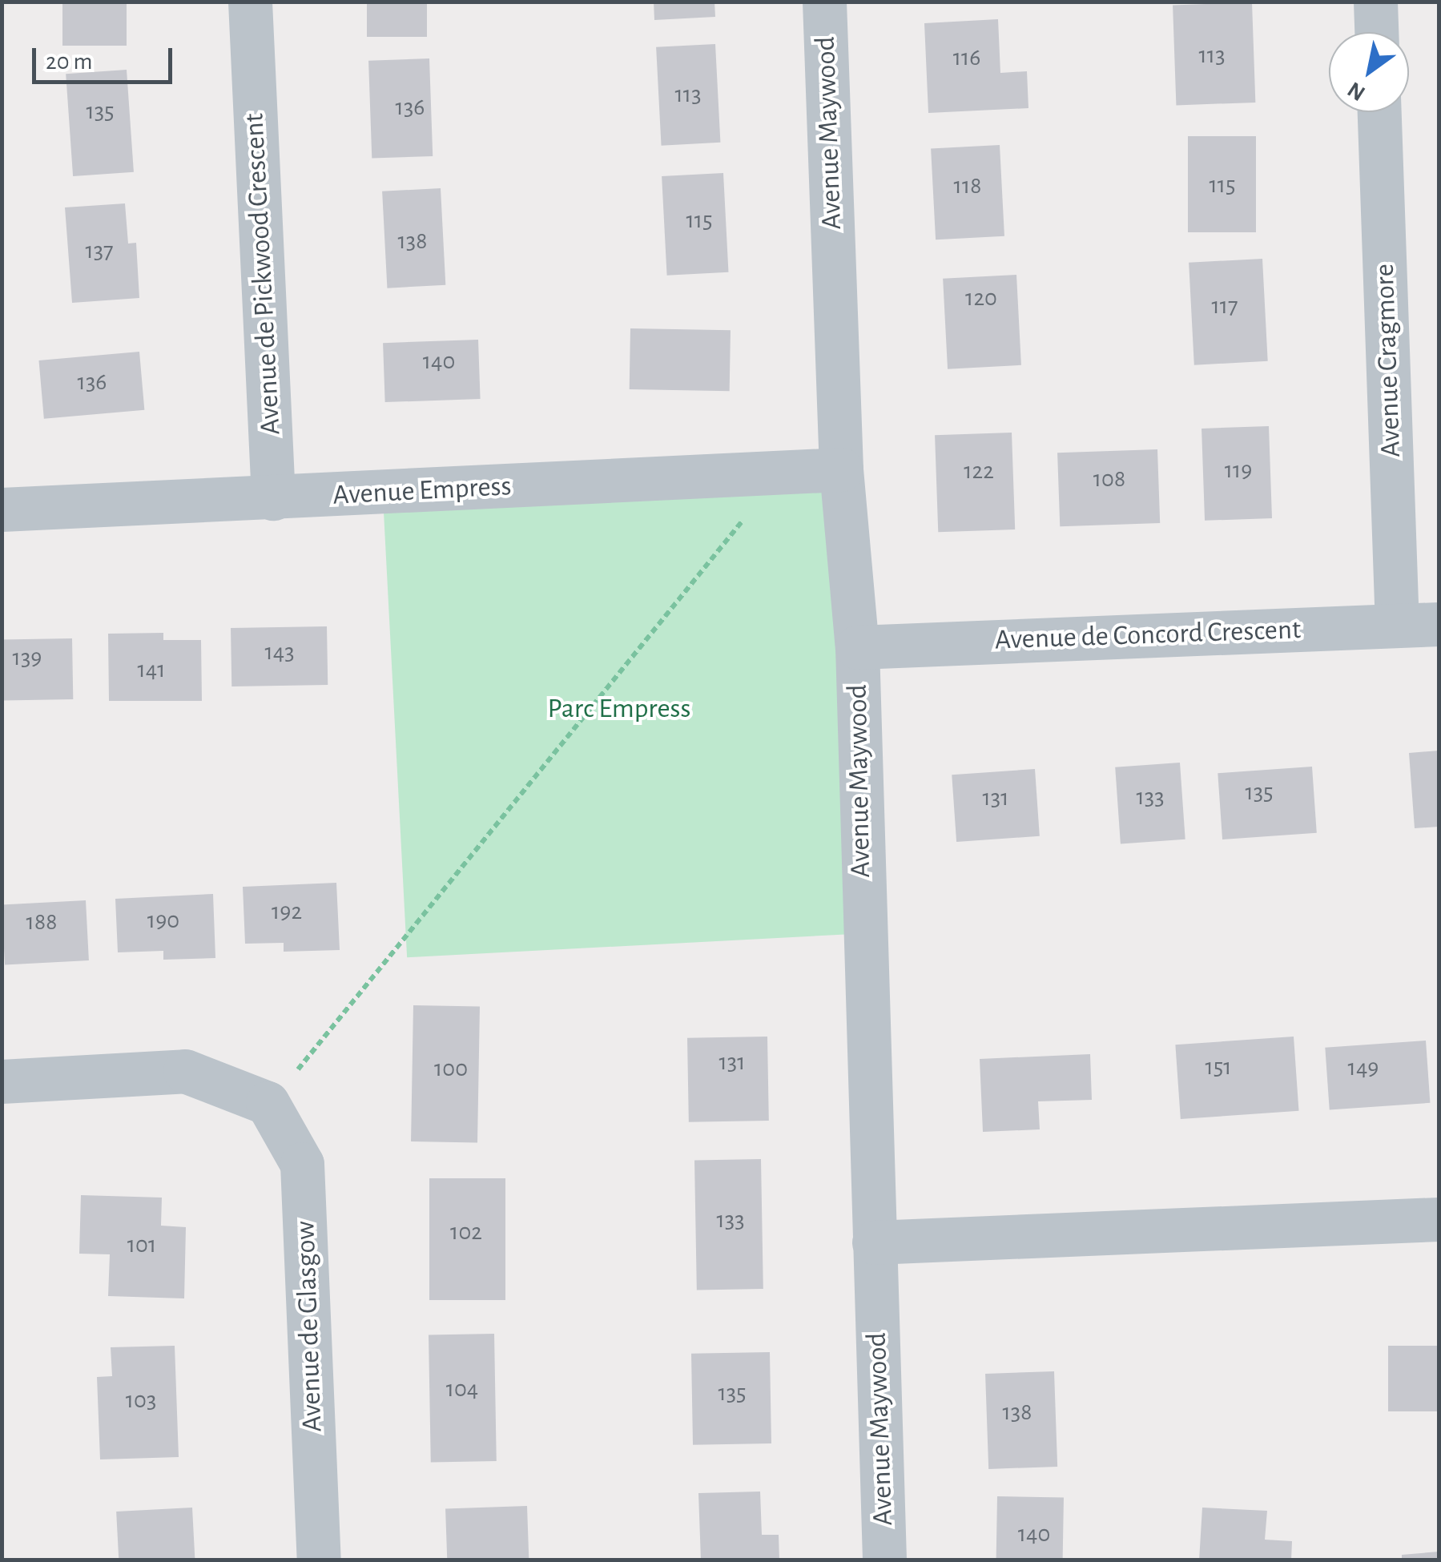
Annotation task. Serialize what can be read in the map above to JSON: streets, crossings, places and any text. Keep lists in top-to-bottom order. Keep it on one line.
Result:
{"streets":{"street":["Avenue Maywood","Avenue de Pickwood Crescent","Avenue Cragmore","Avenue Empress","Avenue de Concord Crescent","Avenue de Glasgow"]},"crossings":[["Avenue Maywood","Avenue Empress"],["Avenue Maywood","Avenue de Concord Crescent"],["Avenue de Pickwood Crescent","Avenue Empress"],["Avenue Cragmore","Avenue de Concord Crescent"]],"parks":["Parc Empress"],"house_numbers":["113","116","113","136","135","115","118","115","138","137","120","117","140","136","119","122","108","143","139","141","135","133","131","192","190","188","131","151","149","100","133","102","101","104","135","103","138","140"],"scale_bar":"20 m","north":"bottom left"}
